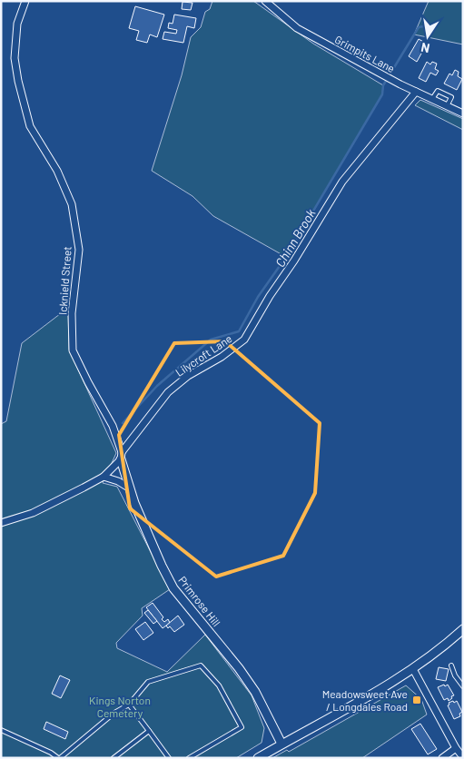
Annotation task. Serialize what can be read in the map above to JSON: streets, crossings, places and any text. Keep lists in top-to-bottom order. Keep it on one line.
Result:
{"streets":{"street":["Grimpits Lane","Icknield Street","Lilycroft Lane","Primrose Hill"]},"crossings":[["Grimpits Lane","Lilycroft Lane"],["Icknield Street","Lilycroft Lane"],["Icknield Street","Primrose Hill"],["Lilycroft Lane","Primrose Hill"]],"water":["Chinn Brook"],"parks":["Kings Norton Cemetery"],"places":{"transit":["Meadowsweet Ave / Longdales Road"]},"north":"bottom"}
